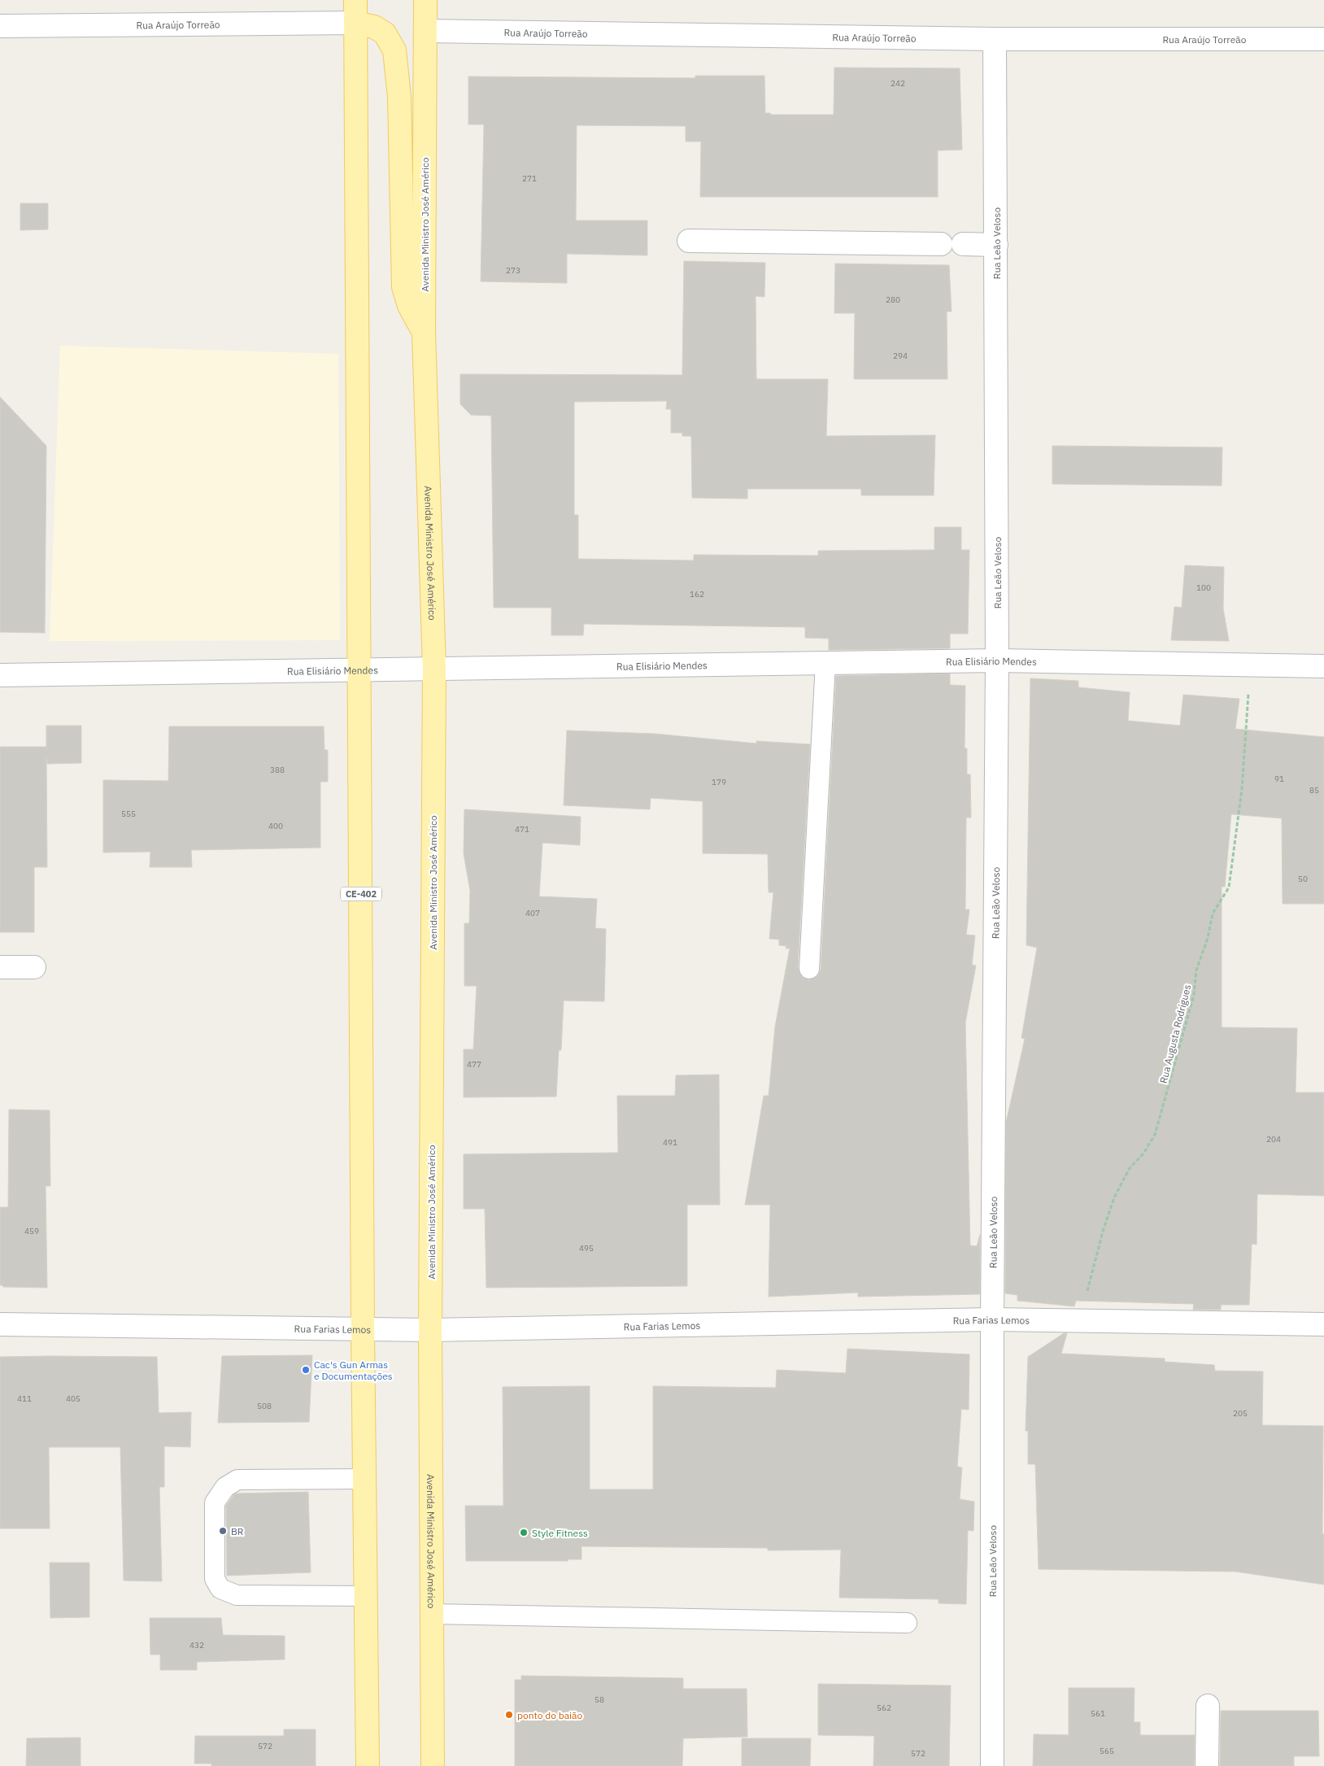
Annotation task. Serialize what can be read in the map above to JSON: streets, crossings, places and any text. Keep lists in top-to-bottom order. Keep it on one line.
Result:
{"streets":{"main road":["Avenida Ministro José Américo","CE-402"],"street":["Rua Araújo Torreão","Rua Leão Veloso","Rua Elisiário Mendes","Rua Farias Lemos"],"path":["Rua Augusta Rodrigues"]},"crossings":[["Rua Araújo Torreão","Avenida Ministro José Américo"],["Rua Araújo Torreão","Rua Leão Veloso"],["Rua Araújo Torreão","CE-402"],["Avenida Ministro José Américo","Rua Elisiário Mendes"],["Avenida Ministro José Américo","Rua Farias Lemos"],["Rua Leão Veloso","Rua Elisiário Mendes"],["Rua Leão Veloso","Rua Farias Lemos"],["Rua Elisiário Mendes","CE-402"],["Rua Elisiário Mendes","Rua Augusta Rodrigues"],["CE-402","Rua Farias Lemos"],["Rua Augusta Rodrigues","Rua Farias Lemos"]],"places":["Cac's Gun Armas e Documentações","BR","Style Fitness","ponto do baião"],"house_numbers":["242","271","273","280","294","100","162","388","91","179","85","555","400","471","50","407","477","204","491","459","495","411","405","508","205","432","58","562","561","572","565","572"]}
